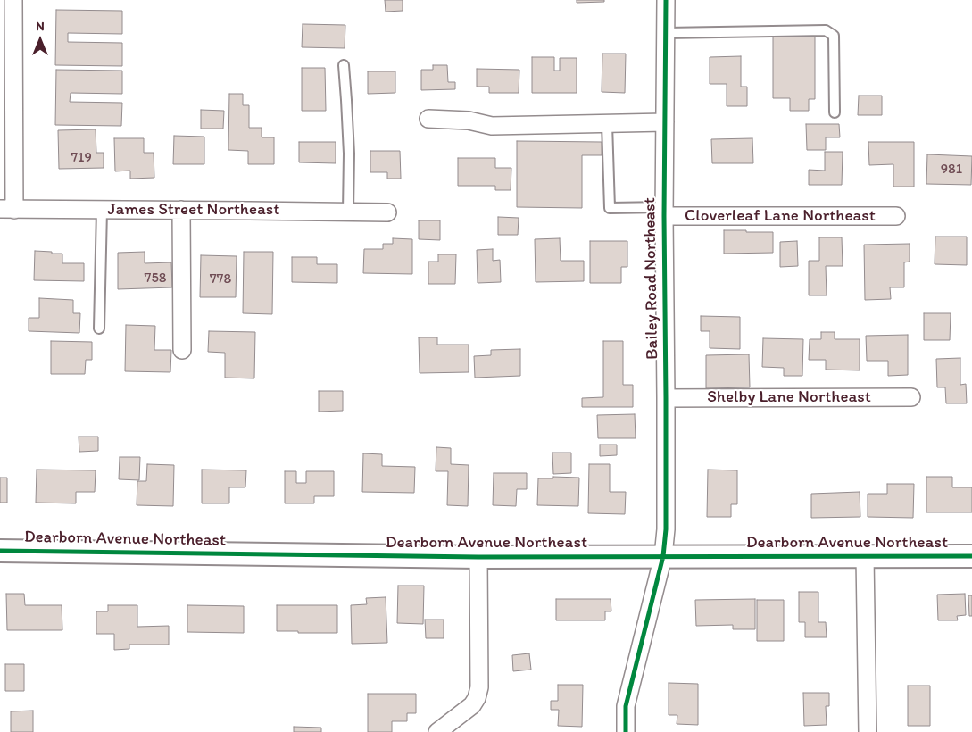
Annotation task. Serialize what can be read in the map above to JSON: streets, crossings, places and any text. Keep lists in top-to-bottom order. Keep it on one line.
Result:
{"streets":{"street":["James Street Northeast","Cloverleaf Lane Northeast","Bailey Road Northeast","Shelby Lane Northeast","Dearborn Avenue Northeast"]},"crossings":[["Cloverleaf Lane Northeast","Bailey Road Northeast"],["Bailey Road Northeast","Shelby Lane Northeast"],["Bailey Road Northeast","Dearborn Avenue Northeast"]],"house_numbers":["719","981","758","778"],"north":"top"}
